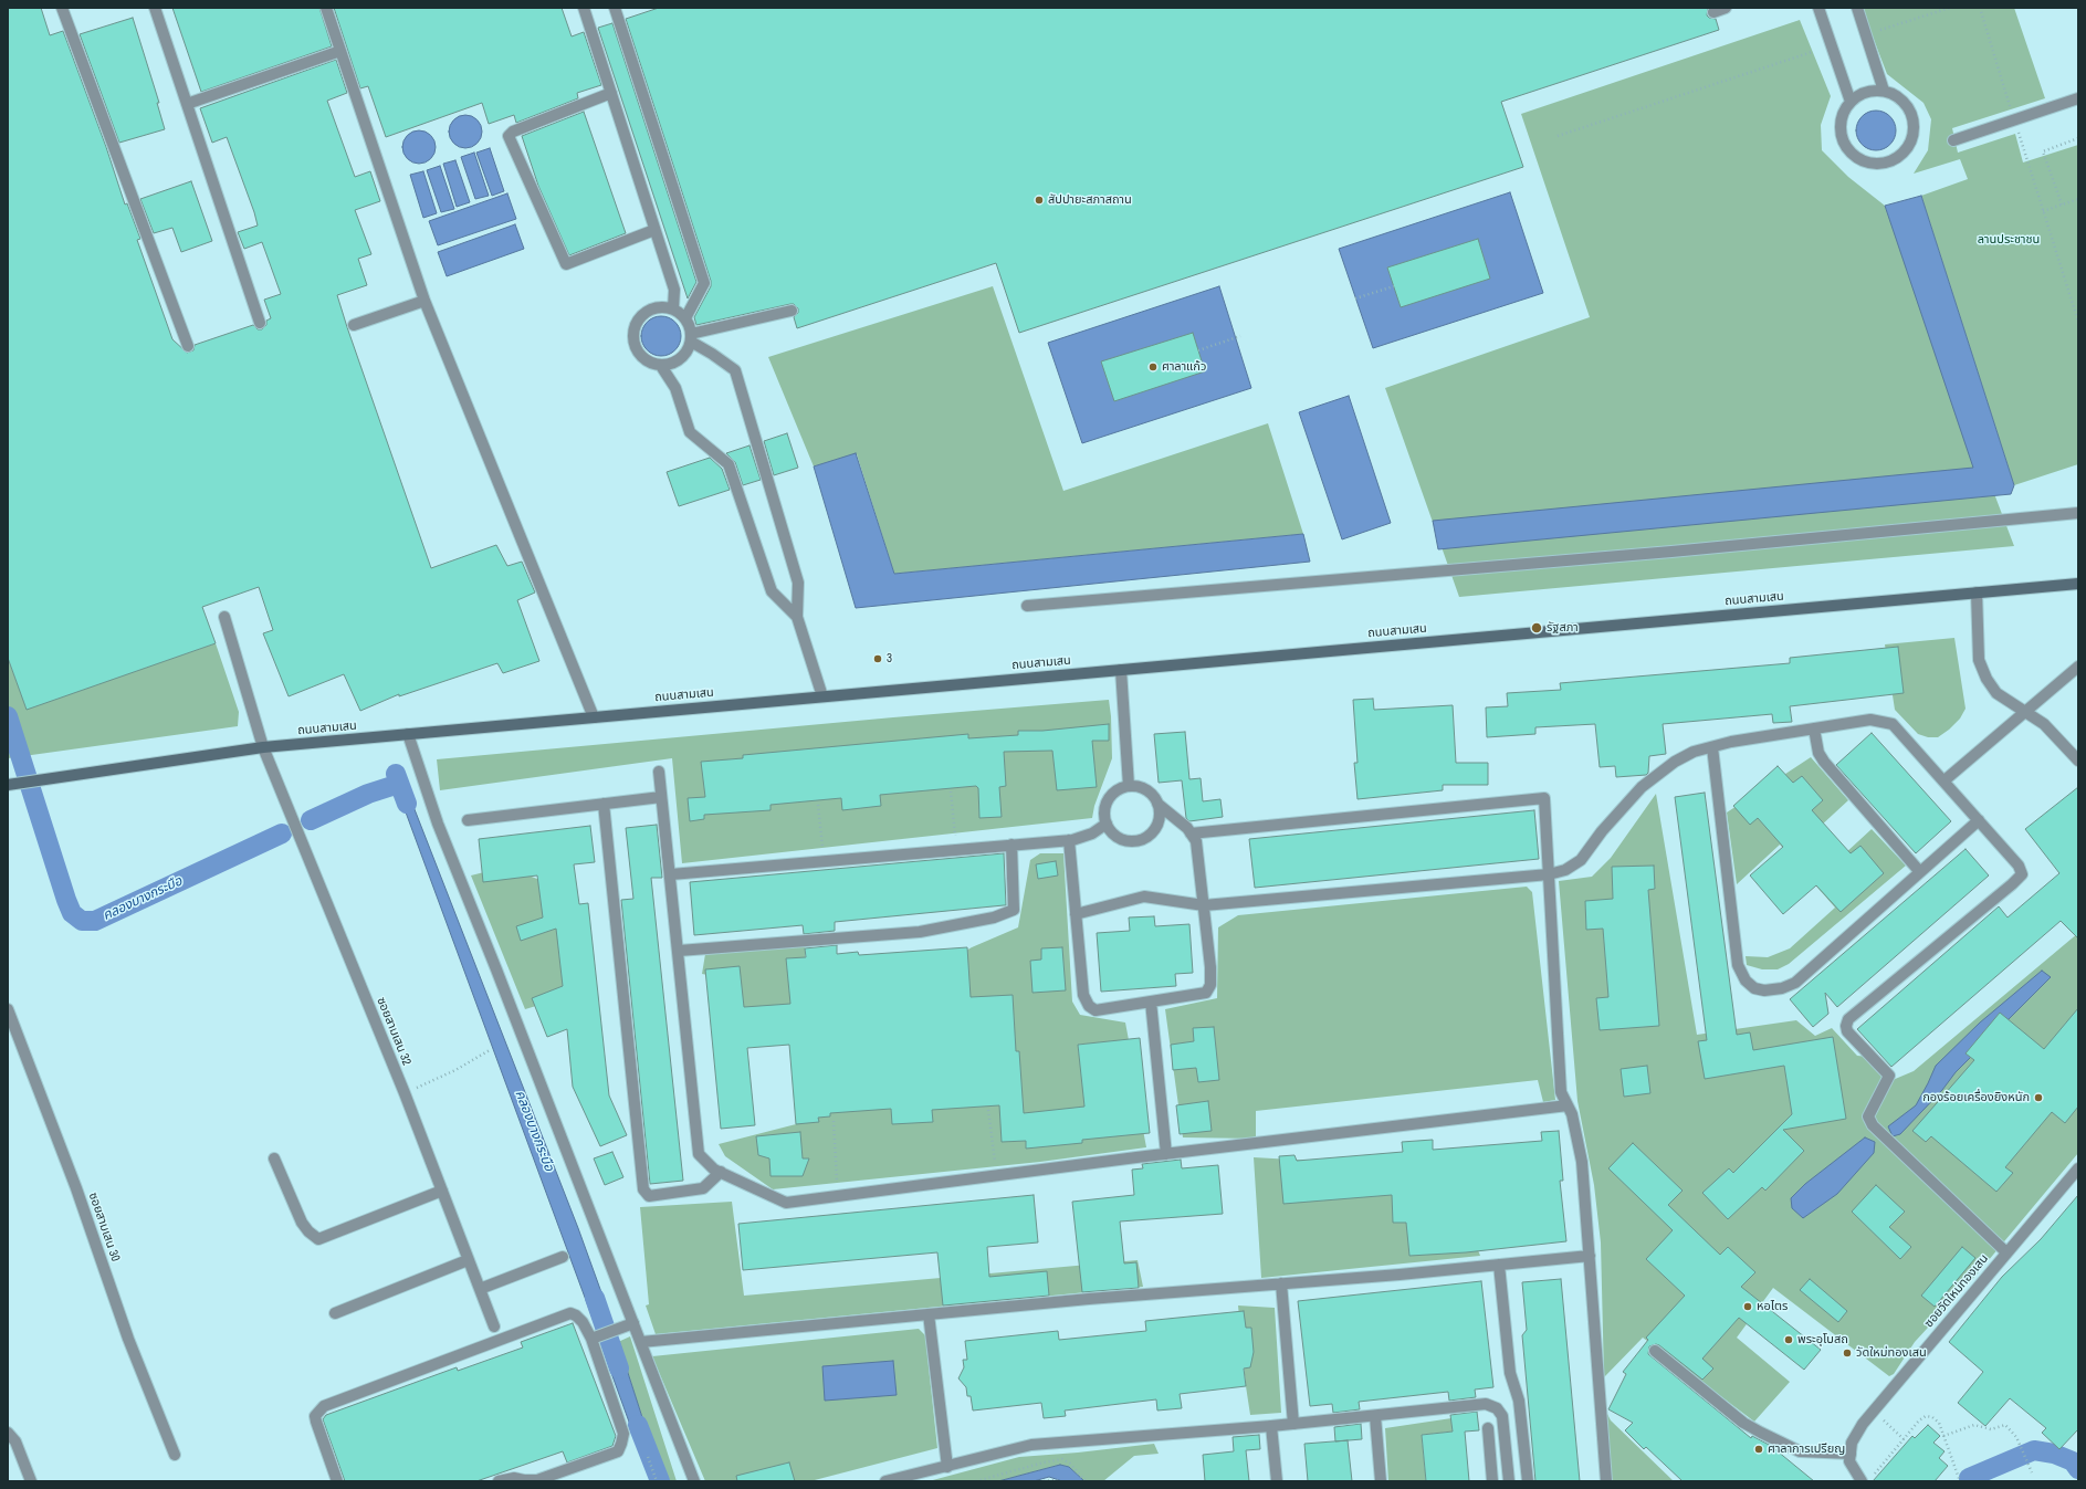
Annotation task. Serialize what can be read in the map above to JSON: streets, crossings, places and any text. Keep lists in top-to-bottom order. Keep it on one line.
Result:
{"streets":{"main road":["ถนนสามเสน"],"street":["ซอยสามเสน 32","ซอยสามเสน 30","ซอยวัดใหม่ทองเสน"]},"crossings":[["ถนนสามเสน","ซอยสามเสน 32"]],"water":["คลองบางกระบือ"],"parks":["ลานประชาชน"],"places":["สัปปายะสภาสถาน","ศาลาแก้ว","รัฐสภา","3","กองร้อยเครื่องยิงหนัก","หอไตร","พระอุโบสถ","วัดใหม่ทองเสน","ศาลาการเปรียญ"]}
